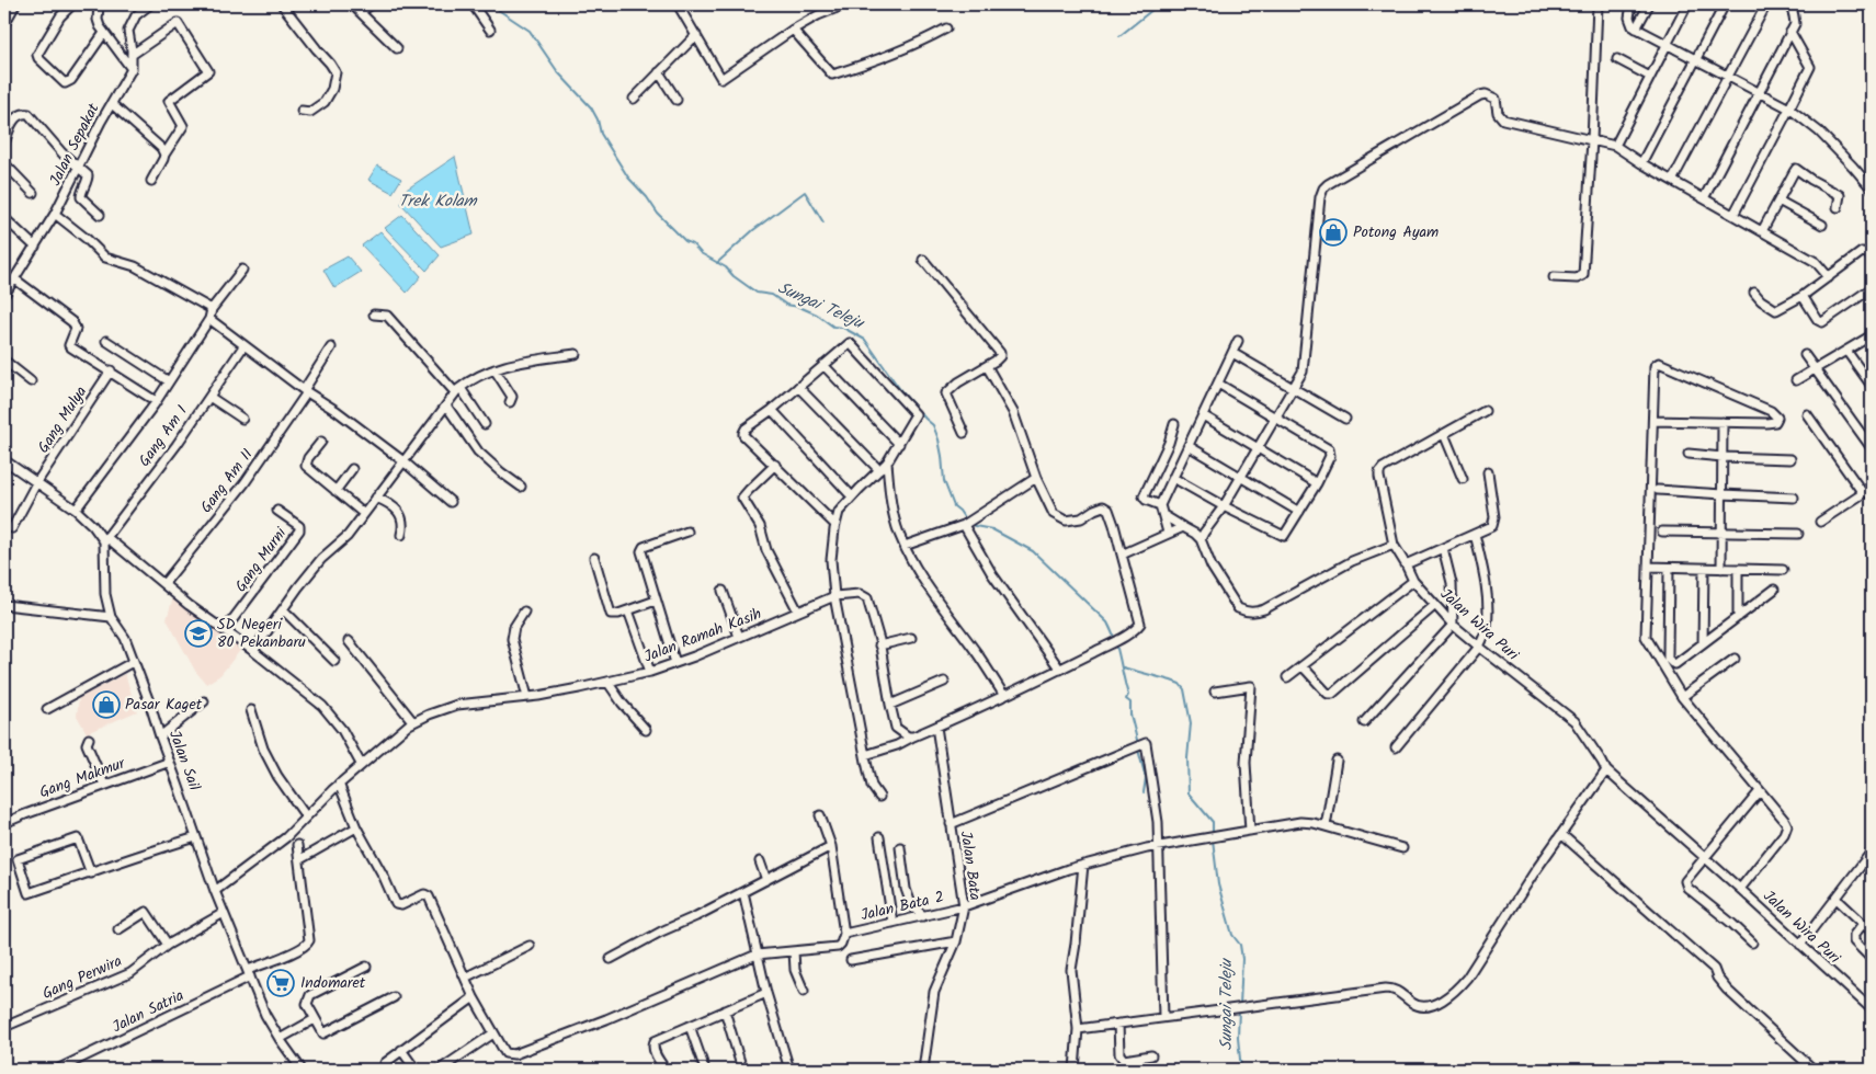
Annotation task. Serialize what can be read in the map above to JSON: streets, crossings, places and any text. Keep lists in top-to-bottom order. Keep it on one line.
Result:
{"streets":{"street":["Jalan Sepakat","Gang Mulya","Gang Am I","Gang Am II","Gang Murni","Jalan Wira Puri","Jalan Ramah Kasih","Jalan Sail","Gang Makmur","Jalan Bata","Jalan Bata 2","Gang Perwira","Jalan Satria"]},"crossings":[["Gang Am I","Jalan Sail"],["Jalan Ramah Kasih","Jalan Sail"],["Jalan Sail","Gang Makmur"],["Jalan Sail","Gang Perwira"],["Jalan Sail","Jalan Satria"],["Jalan Bata","Jalan Bata 2"]],"water":["Trek Kolam","Sungai Teleju"],"places":{"shop":["Potong Ayam","Pasar Kaget"],"school or university":["SD Negeri 80 Pekanbaru"],"supermarket":["Indomaret"]}}
